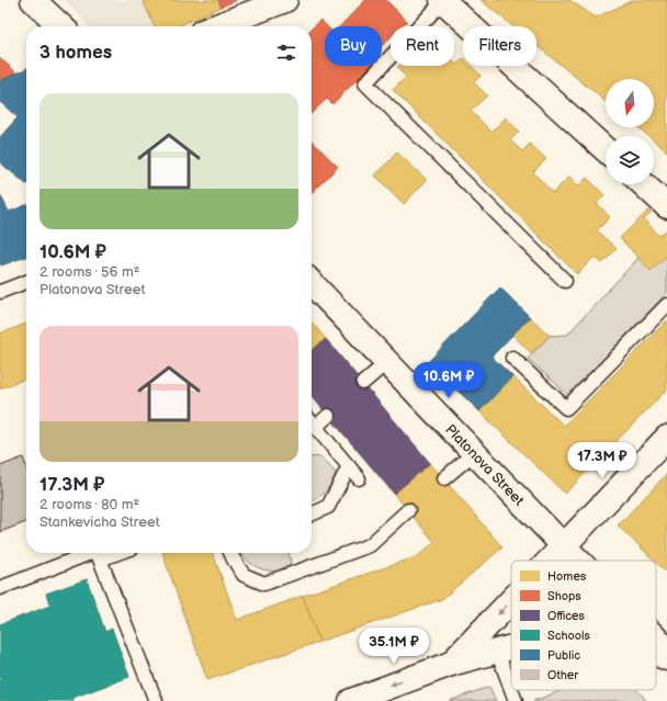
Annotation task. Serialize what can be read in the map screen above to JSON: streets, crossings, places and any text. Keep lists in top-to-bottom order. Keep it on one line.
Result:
{"streets":{"street":["Platonova Street"]},"legend":["Homes","Shops","Offices","Schools","Public","Other"],"north":"bottom","page":{"chip":["Buy","Rent","Filters"],"heading":"3 homes","list":[{"name":"10.6M ₽","note":"2 rooms · 56 m² · Platonova Street"},{"name":"17.3M ₽","note":"2 rooms · 80 m² · Stankevicha Street"}],"price":["10.6M ₽","17.3M ₽","35.1M ₽"]}}
